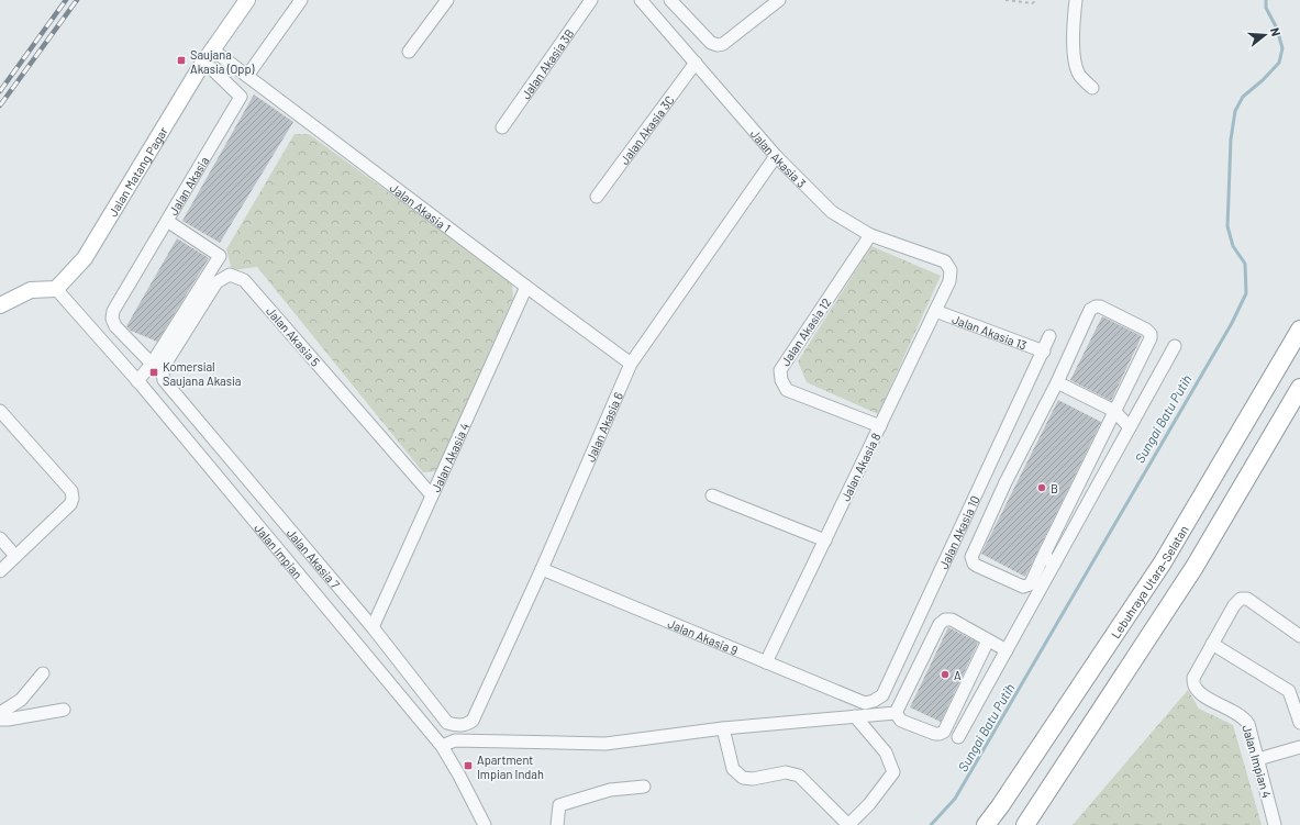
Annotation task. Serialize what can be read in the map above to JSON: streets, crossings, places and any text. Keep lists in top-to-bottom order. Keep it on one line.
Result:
{"streets":{"highway":["Lebuhraya Utara–Selatan"],"main road":["Jalan Matang Pagar"],"street":["Jalan Akasia 3B","Jalan Akasia 3C","Jalan Akasia 3","Jalan Akasia","Jalan Akasia 1","Jalan Akasia 13","Jalan Akasia 12","Jalan Akasia 5","Jalan Akasia 6","Jalan Akasia 4","Jalan Akasia 8","Jalan Akasia 10","Jalan Impian","Jalan Akasia 7","Jalan Akasia 9","Jalan Impian 4"]},"crossings":[["Jalan Akasia 3C","Jalan Akasia 3"],["Jalan Akasia 3","Jalan Akasia 12"],["Jalan Akasia 3","Jalan Akasia 6"],["Jalan Akasia 3","Jalan Akasia 8"],["Jalan Matang Pagar","Jalan Akasia"],["Jalan Matang Pagar","Jalan Akasia 1"],["Jalan Matang Pagar","Jalan Impian"],["Jalan Akasia","Jalan Akasia 1"],["Jalan Akasia 1","Jalan Akasia 6"],["Jalan Akasia 1","Jalan Akasia 4"],["Jalan Akasia 13","Jalan Akasia 8"],["Jalan Akasia 13","Jalan Akasia 10"],["Jalan Akasia 12","Jalan Akasia 8"],["Jalan Akasia 5","Jalan Akasia 4"],["Jalan Akasia 5","Jalan Akasia 7"],["Jalan Akasia 6","Jalan Akasia 7"],["Jalan Akasia 6","Jalan Akasia 9"],["Jalan Akasia 4","Jalan Akasia 7"],["Jalan Akasia 8","Jalan Akasia 9"],["Jalan Akasia 10","Jalan Akasia 9"]],"water":["Sungai Batu Putih"],"places":{"transit":["Saujana Akasia (Opp)","Komersial Saujana Akasia","Apartment Impian Indah"],"other":["B","A"]},"north":"right"}
